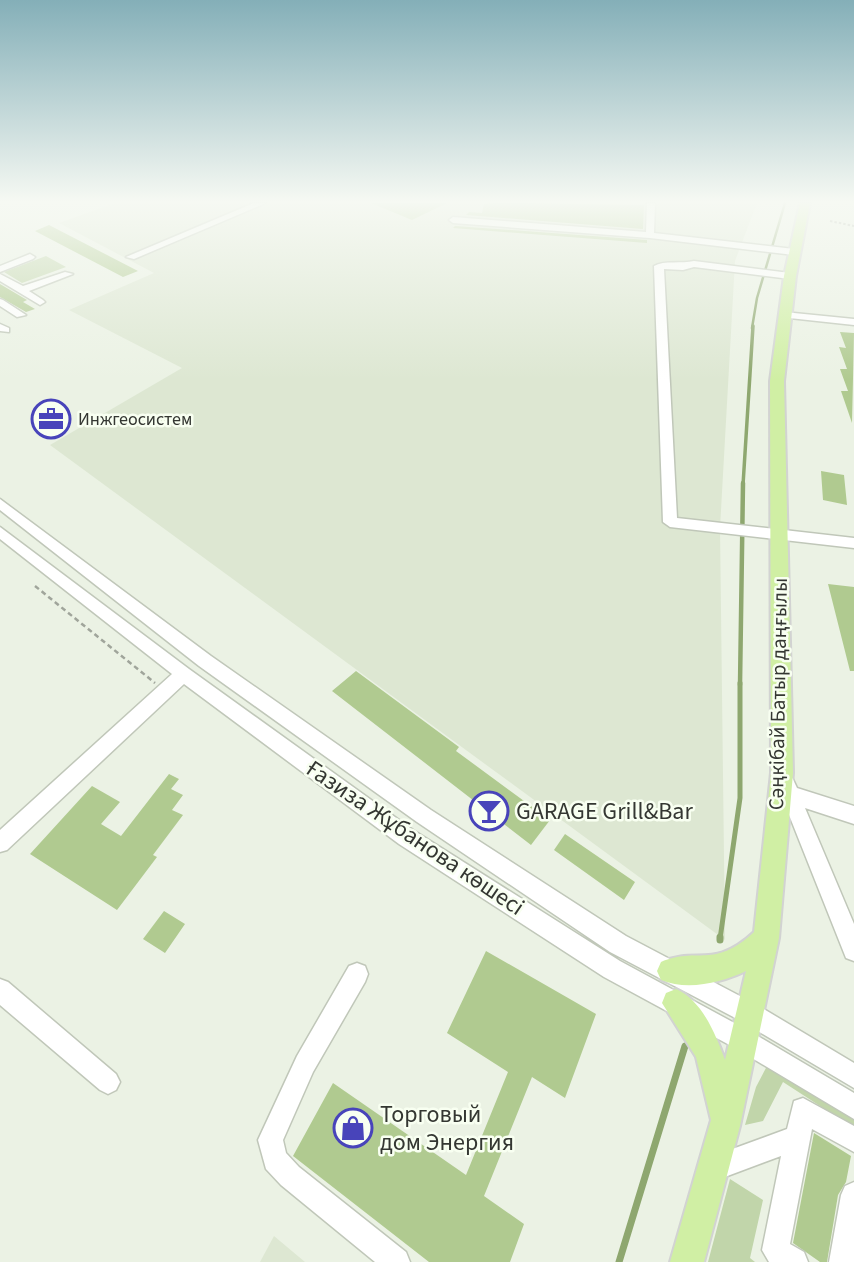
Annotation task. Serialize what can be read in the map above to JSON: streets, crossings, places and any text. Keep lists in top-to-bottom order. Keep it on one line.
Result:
{"streets":{"main road":["Сәңкібай Батыр даңғылы"],"street":["Ғазиза Жұбанова көшесі"]},"crossings":[["Сәңкібай Батыр даңғылы","Ғазиза Жұбанова көшесі"]],"places":{"office":["Инжгеосистем"],"bar":["GARAGE Grill&Bar"],"shop":["Торговый дом Энергия"]}}
